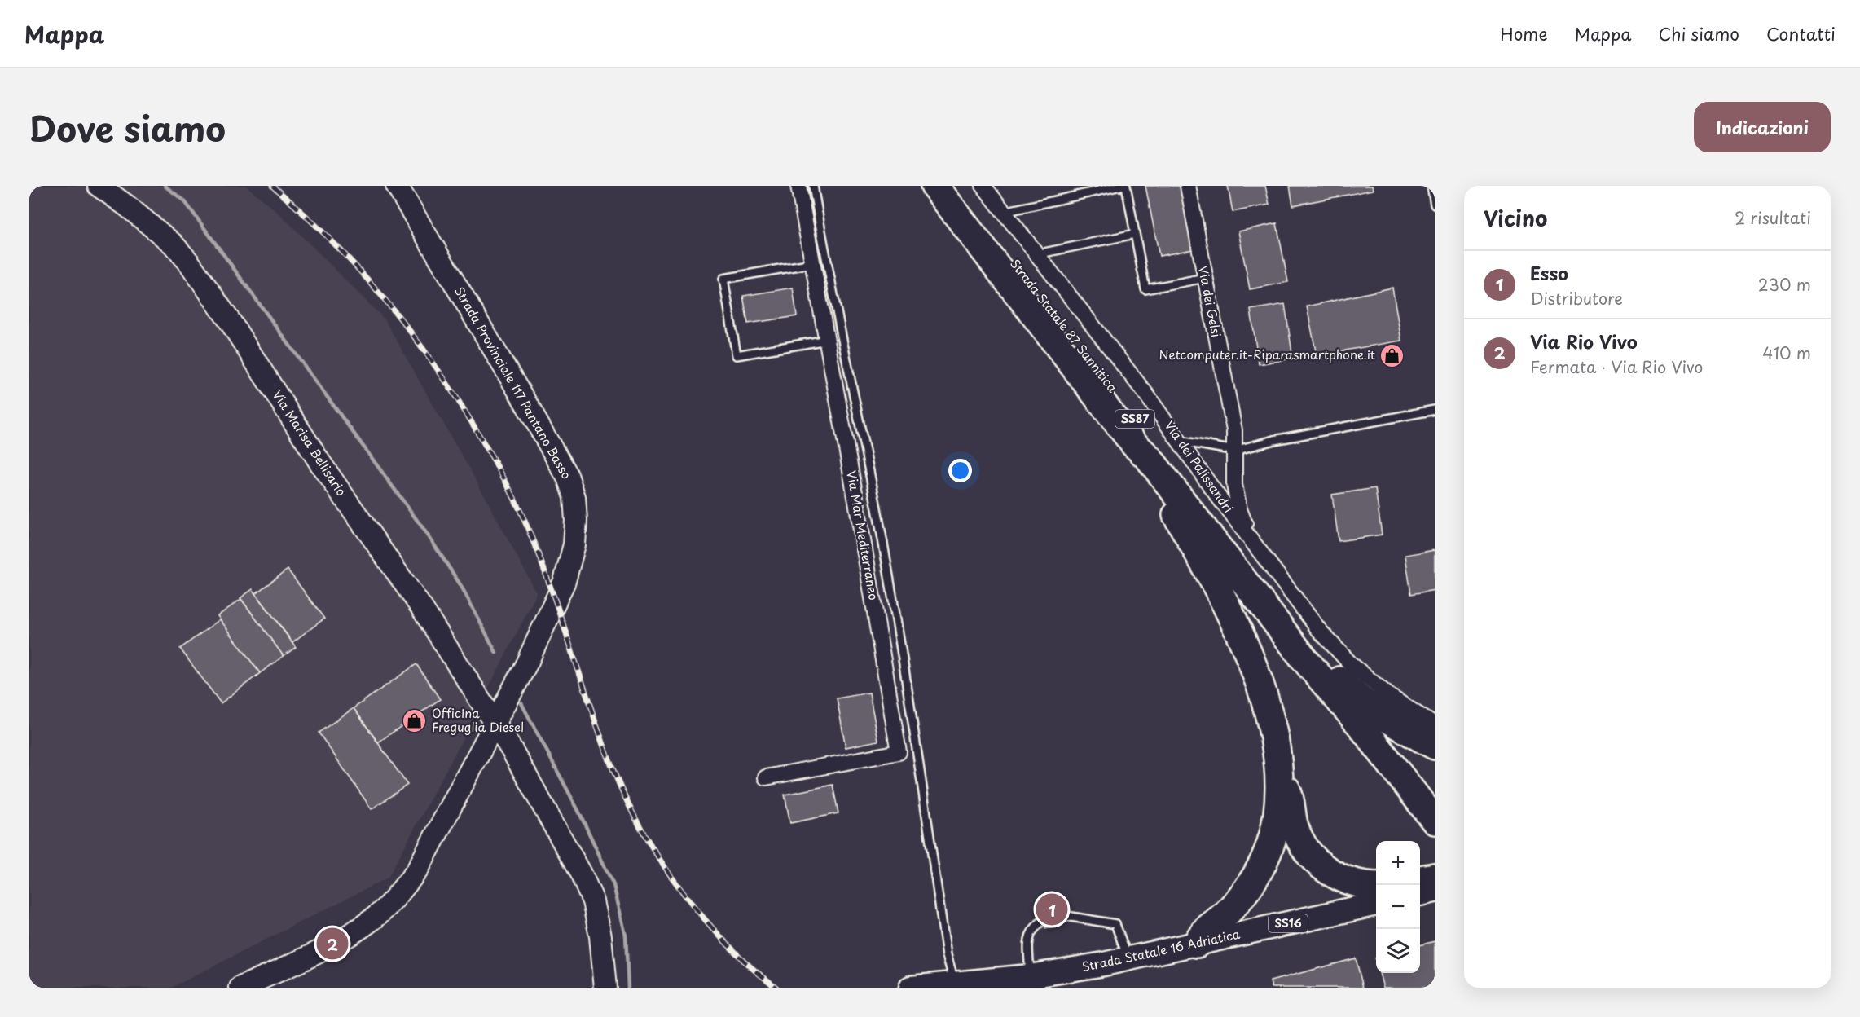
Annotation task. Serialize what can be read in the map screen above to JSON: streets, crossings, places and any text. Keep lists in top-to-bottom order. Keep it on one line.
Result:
{"streets":{"highway":["Strada Statale 87 Sannitica","SS87"],"main road":["SS16","Strada Statale 16 Adriatica"],"street":["Via dei Gelsi","Strada Provinciale 117 Pantano Basso","Via Marisa Bellisario","Via dei Palissandri","Via Mar Mediterraneo"]},"crossings":[["Via dei Gelsi","Via dei Palissandri"],["Strada Statale 87 Sannitica","SS87"],["Strada Provinciale 117 Pantano Basso","Via Marisa Bellisario"]],"places":{"shop":["Netcomputer.it-Riparasmartphone.it","Officina Freguglia Diesel"]},"page":{"header":"Mappa","nav":["Home","Mappa","Chi siamo","Contatti"],"title":"Dove siamo","buttons":"Indicazioni","heading":["Vicino","2 risultati"],"list":[{"mark":"1","name":"Esso","note":"Distributore","value":"230 m"},{"mark":"2","name":"Via Rio Vivo","note":"Fermata · Via Rio Vivo","value":"410 m"}],"map_buttons":["+","−"],"pins":["1","2"]}}
